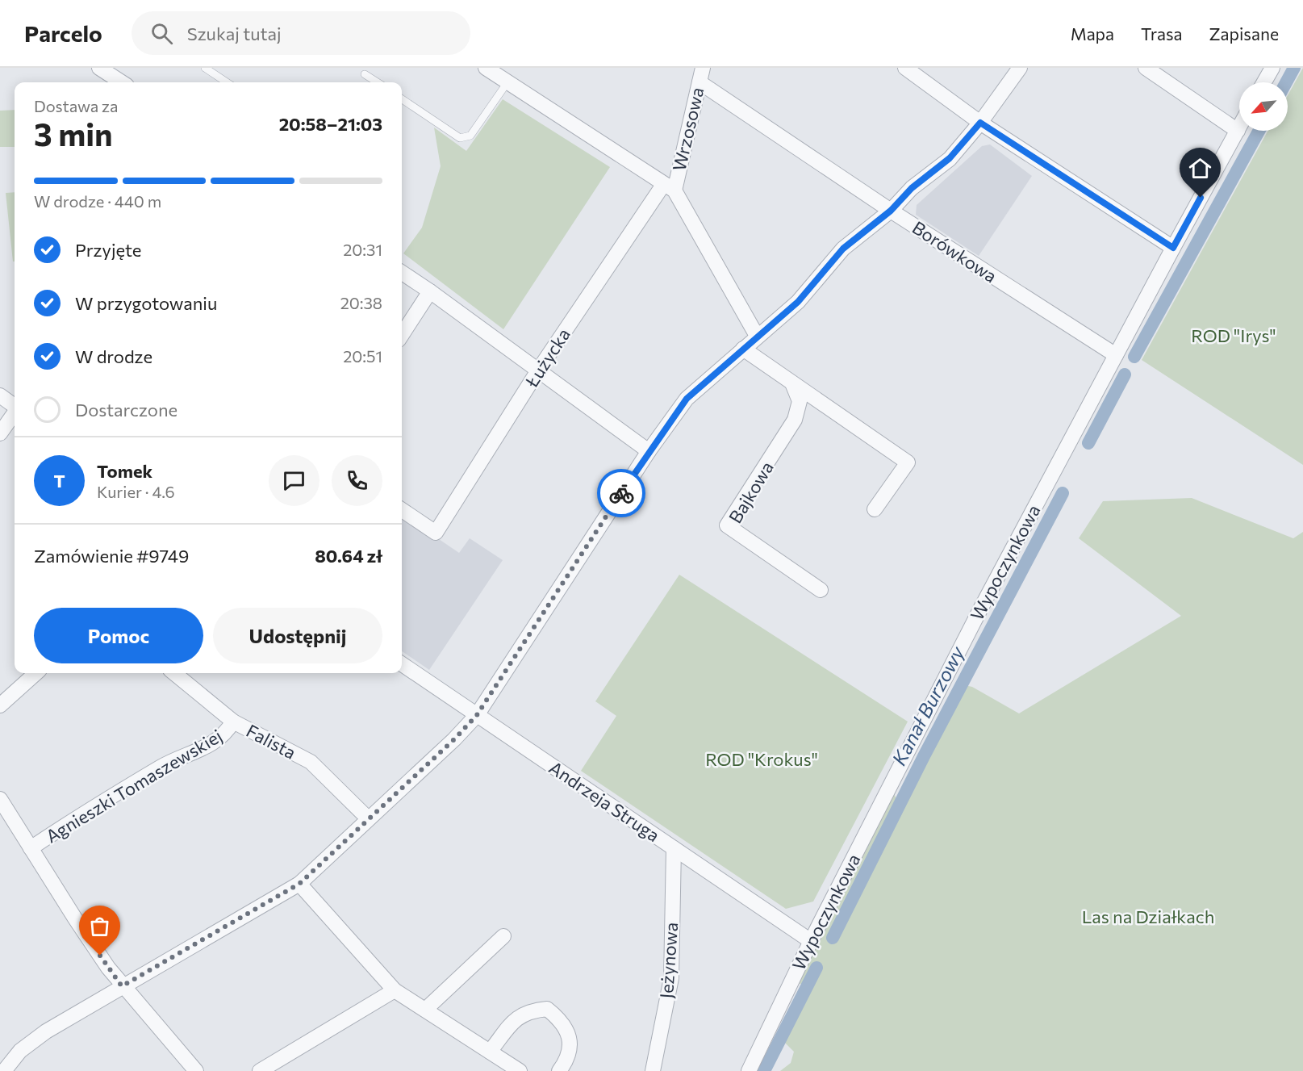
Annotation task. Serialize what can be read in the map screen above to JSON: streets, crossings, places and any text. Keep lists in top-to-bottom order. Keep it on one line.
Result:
{"streets":{"street":["Wrzosowa","Borówkowa","Łużycka","Bajkowa","Wypoczynkowa","Falista","Agnieszki Tomaszewskiej","Andrzeja Struga","Jeżynowa"]},"crossings":[["Wrzosowa","Borówkowa"],["Wrzosowa","Łużycka"],["Borówkowa","Wypoczynkowa"],["Wypoczynkowa","Andrzeja Struga"],["Falista","Agnieszki Tomaszewskiej"],["Andrzeja Struga","Jeżynowa"]],"water":["Kanał Burzowy"],"parks":["ROD \"Irys\"","ROD \"Krokus\"","Las na Działkach"],"north":"bottom left","page":{"header":"Parcelo","search":"Szukaj tutaj","nav":["Mapa","Trasa","Zapisane"],"heading":["3 min","Dostawa za","20:58–21:03"],"panel":["Tomek","Kurier · 4.6","Zamówienie #9749","80.64 zł"],"bar":"W drodze · 440 m","list":[["Przyjęte","20:31"],["W przygotowaniu","20:38"],["W drodze","20:51"],"Dostarczone"],"round":"T","buttons":["Pomoc","Udostępnij"]}}
